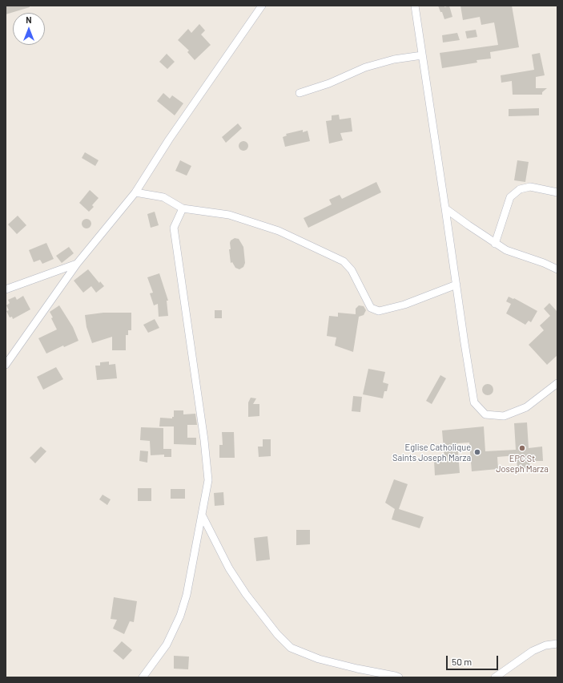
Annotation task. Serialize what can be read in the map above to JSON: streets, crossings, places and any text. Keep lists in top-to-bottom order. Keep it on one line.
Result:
{"places":["EPC St Joseph Marza","Eglise Catholique Saints Joseph Marza"],"scale_bar":"50 m","north":"top"}
